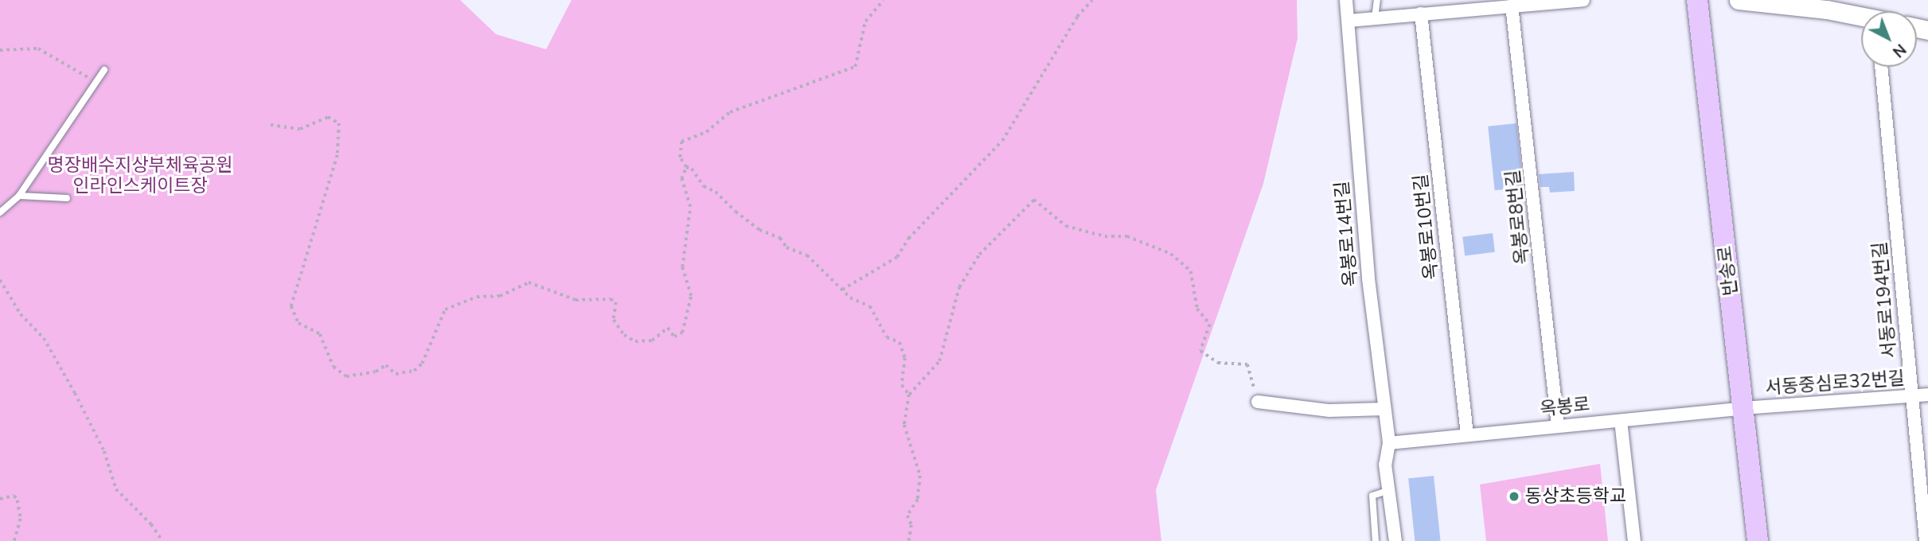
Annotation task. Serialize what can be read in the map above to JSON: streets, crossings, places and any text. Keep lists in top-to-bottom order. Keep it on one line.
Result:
{"streets":{"main road":["반송로"],"street":["옥봉로8번길","옥봉로10번길","옥봉로14번길","서동로194번길","서동중심로32번길","옥봉로"]},"crossings":[["옥봉로8번길","옥봉로"],["옥봉로10번길","옥봉로"],["옥봉로14번길","옥봉로"],["반송로","서동중심로32번길"],["반송로","옥봉로"],["서동로194번길","서동중심로32번길"],["서동중심로32번길","옥봉로"]],"parks":["명장배수지상부체육공원 인라인스케이트장"],"places":["동상초등학교"],"north":"bottom right"}
